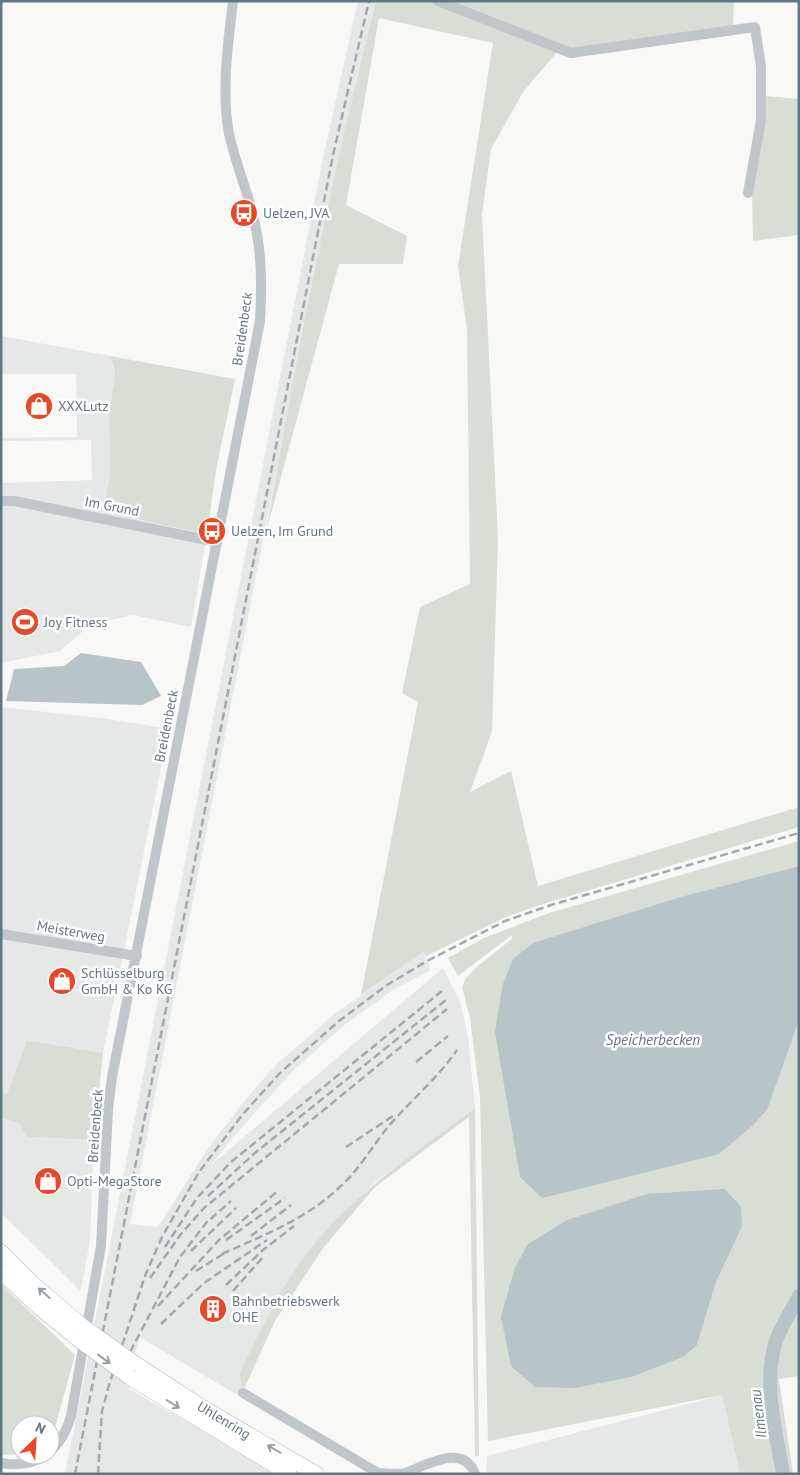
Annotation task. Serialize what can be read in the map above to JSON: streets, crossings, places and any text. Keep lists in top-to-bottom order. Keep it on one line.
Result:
{"streets":{"highway":["Uhlenring"],"street":["Breidenbeck","Im Grund","Meisterweg"]},"crossings":[["Breidenbeck","Im Grund"],["Breidenbeck","Meisterweg"]],"water":["Speicherbecken","Ilmenau"],"places":{"bus stop":["Uelzen, JVA","Uelzen, Im Grund"],"shop":["XXXLutz","Schlüsselburg GmbH & Ko KG","Opti-MegaStore"],"sports":["Joy Fitness"],"building":["Bahnbetriebswerk OHE"]},"north":"top right"}
